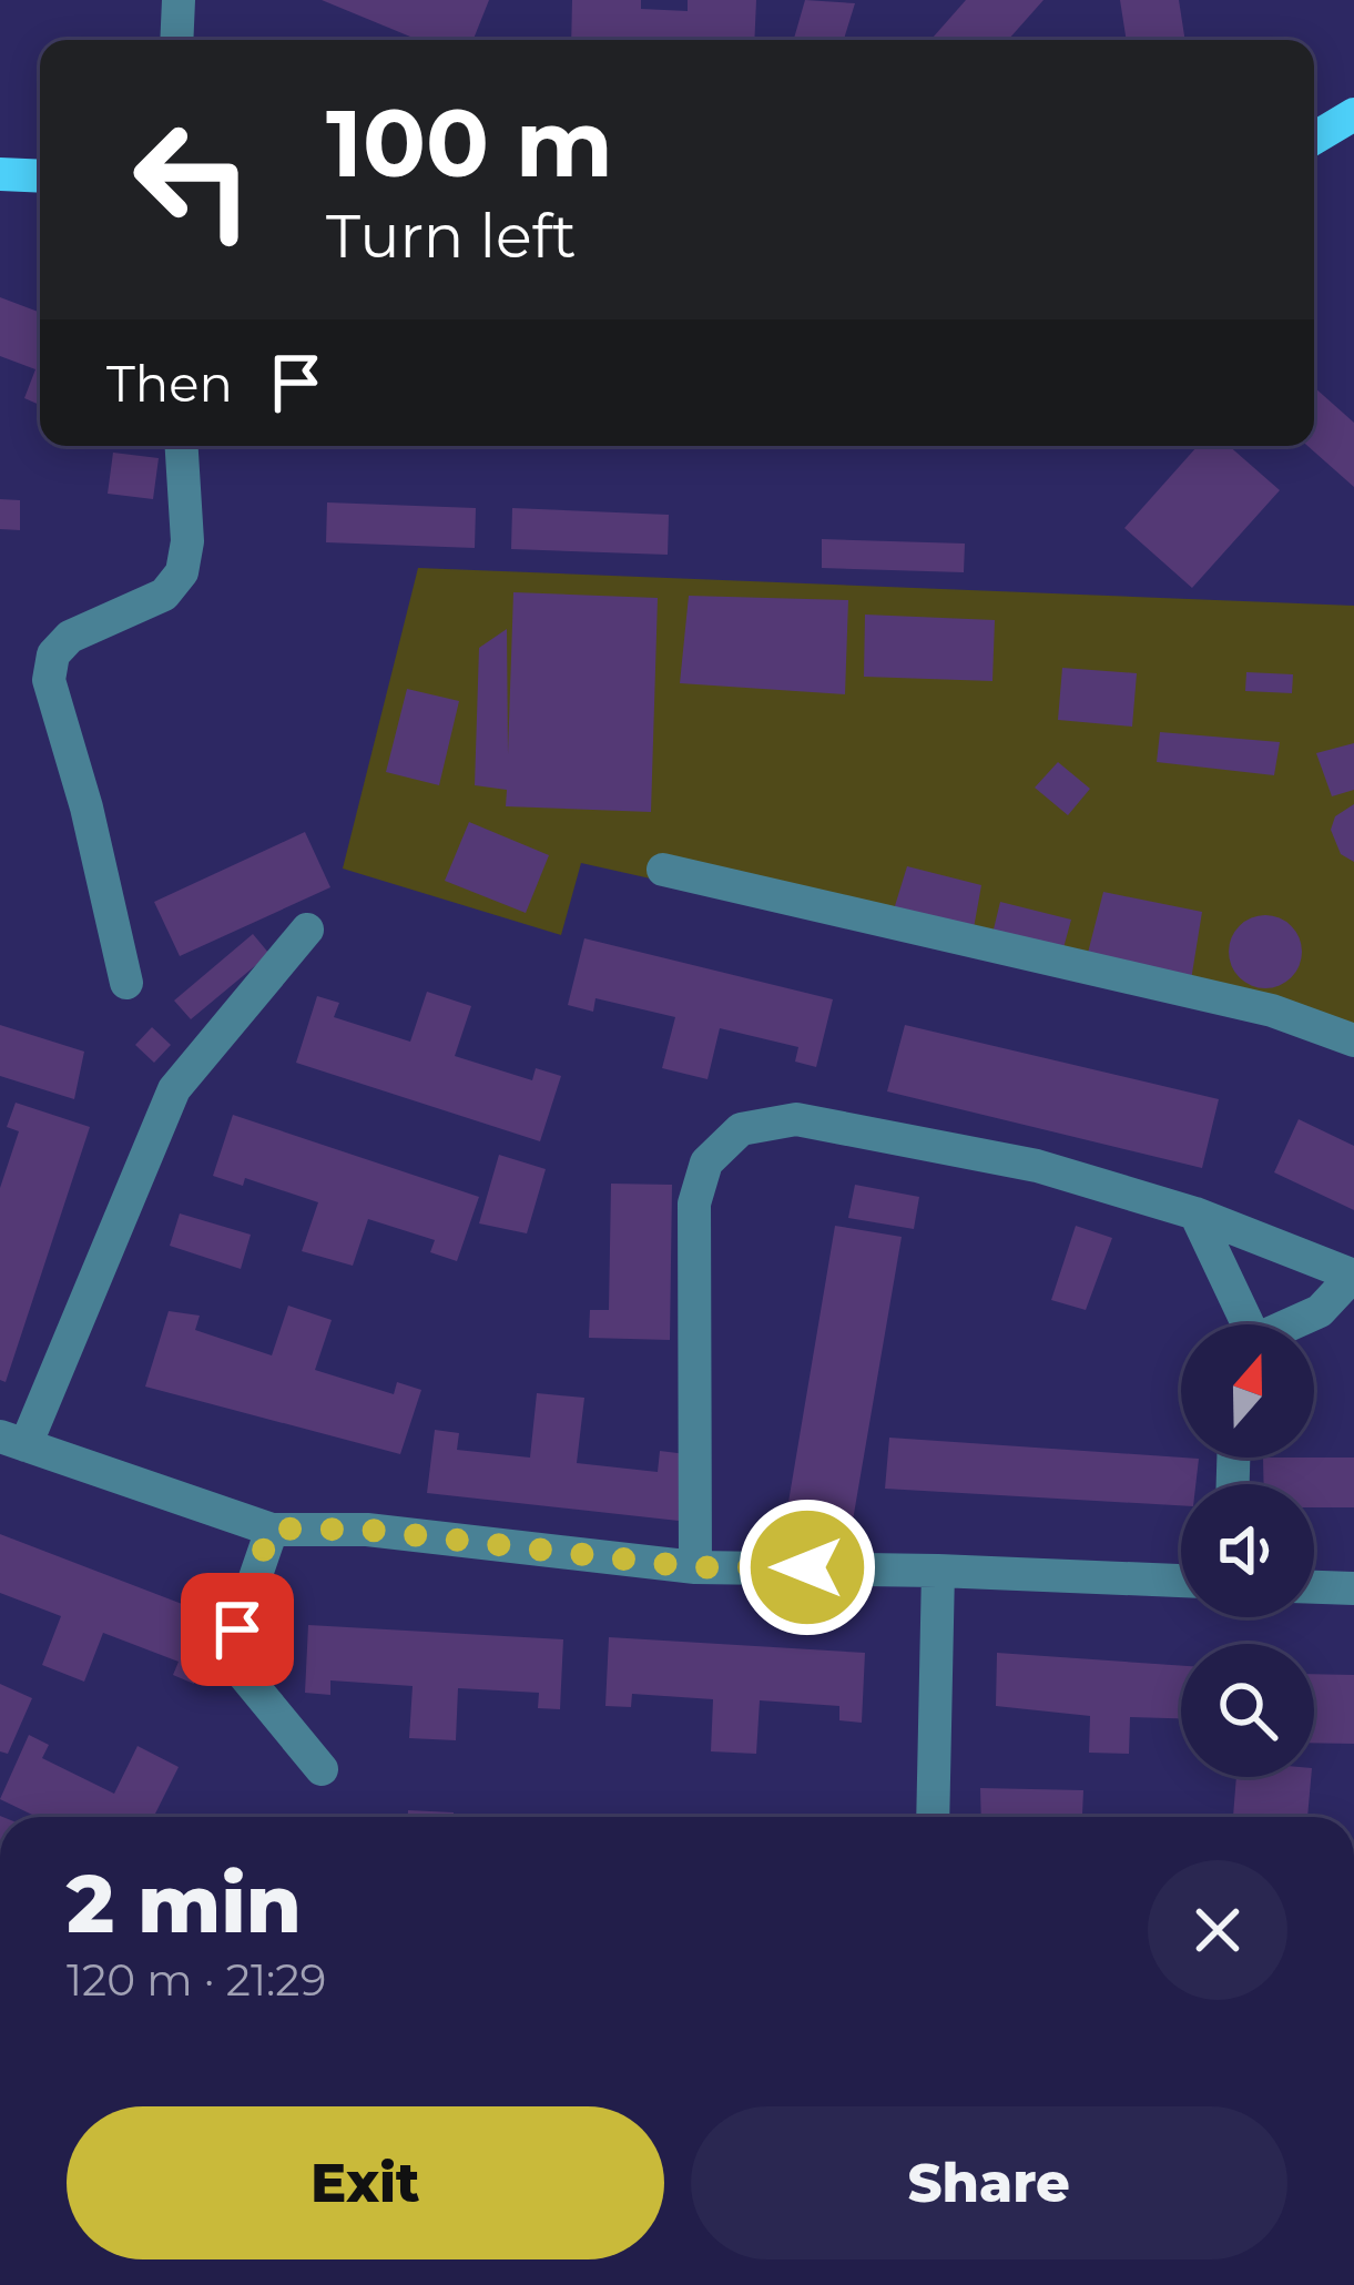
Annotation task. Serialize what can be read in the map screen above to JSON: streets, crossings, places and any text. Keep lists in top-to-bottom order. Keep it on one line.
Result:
{"north":"top","page":{"turn":["100 m","Turn left"],"then":"Then","heading":["2 min","120 m · 21:29"],"buttons":["Exit","Share"]}}
